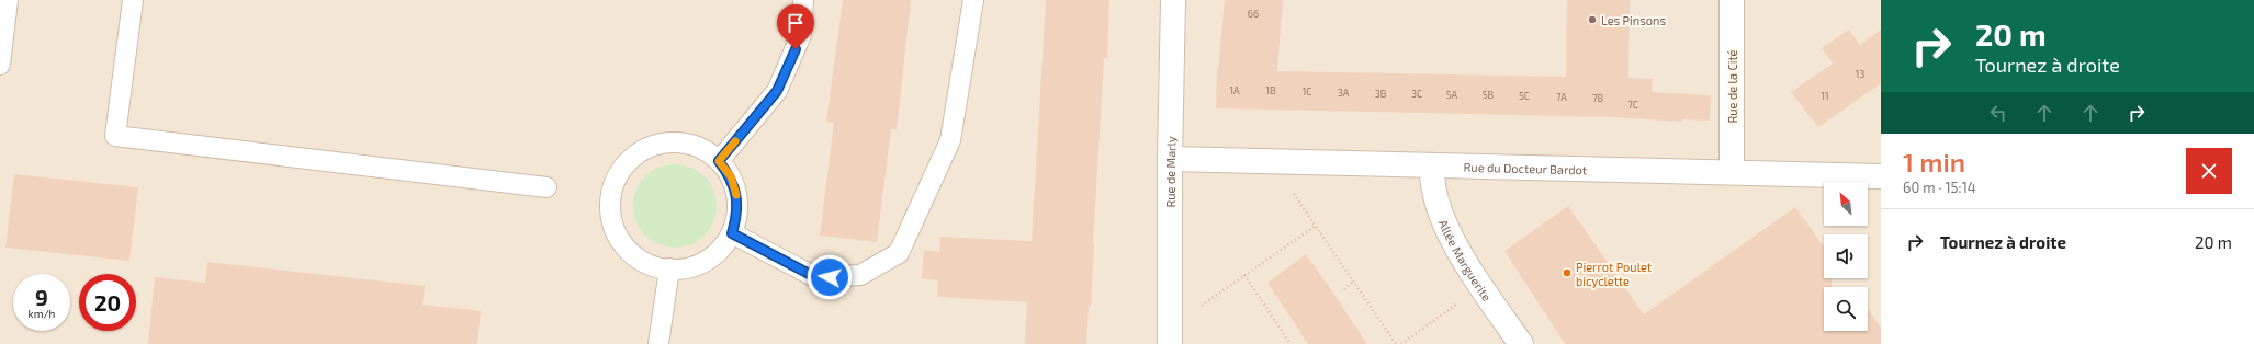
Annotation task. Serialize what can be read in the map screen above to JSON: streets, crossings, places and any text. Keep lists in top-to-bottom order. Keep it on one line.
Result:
{"streets":{"street":["Rue de la Cité","Rue du Docteur Bardot","Rue de Marly","Allée Marguerite"]},"crossings":[["Rue de la Cité","Rue du Docteur Bardot"],["Rue du Docteur Bardot","Rue de Marly"],["Rue du Docteur Bardot","Allée Marguerite"]],"places":["Les Pinsons","Pierrot Poulet bicyclette"],"house_numbers":["66","13","1A","1B","1C","3A","3B","3C","5A","5B","5C","11","7A","7B","7C"],"north":"top left","page":{"turn":["20 m","Tournez à droite"],"heading":["1 min","60 m · 15:14"],"list":[{"name":"Tournez à droite","value":"20 m"}],"speed":"9 km/h","limit":"20"}}
